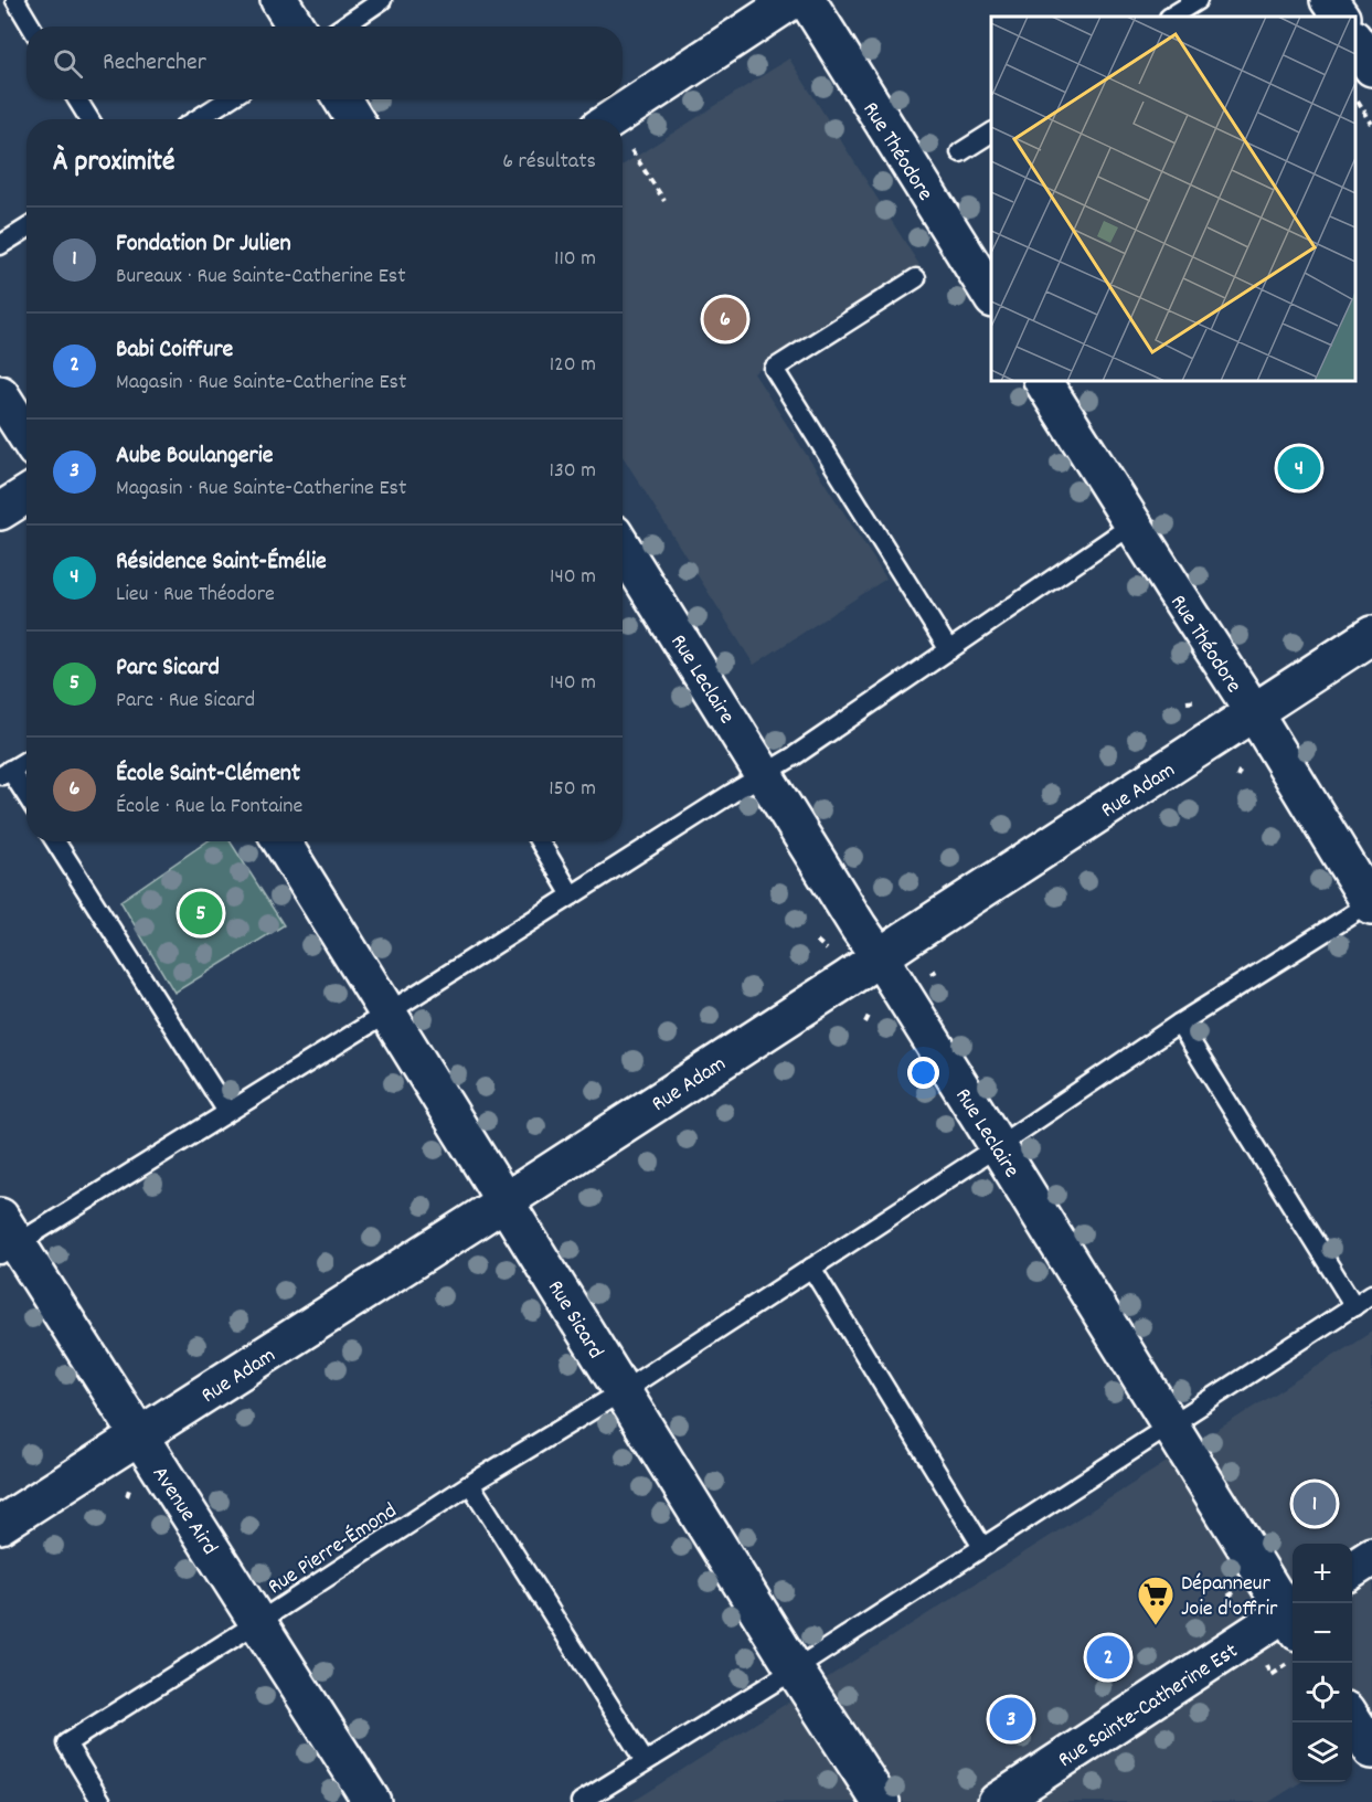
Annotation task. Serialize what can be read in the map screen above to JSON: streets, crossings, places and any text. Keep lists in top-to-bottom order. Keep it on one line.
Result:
{"streets":{"street":["Rue Théodore","Rue Leclaire","Rue Adam","Rue Sicard","Avenue Aird","Rue Sainte-Catherine Est"],"lane":["Rue Pierre-Émond"]},"crossings":[["Rue Théodore","Rue Adam"],["Rue Théodore","Rue Pierre-Émond"],["Rue Leclaire","Rue Adam"],["Rue Leclaire","Rue Pierre-Émond"],["Rue Adam","Rue Sicard"],["Rue Adam","Avenue Aird"],["Rue Sicard","Rue Pierre-Émond"],["Avenue Aird","Rue Pierre-Émond"]],"places":{"supermarket":["Dépanneur Joie d'offrir"]},"page":{"search":"Rechercher","heading":["À proximité","6 résultats"],"list":[{"mark":"1","name":"Fondation Dr Julien","note":"Bureaux · Rue Sainte-Catherine Est","value":"110 m"},{"mark":"2","name":"Babi Coiffure","note":"Magasin · Rue Sainte-Catherine Est","value":"120 m"},{"mark":"3","name":"Aube Boulangerie","note":"Magasin · Rue Sainte-Catherine Est","value":"130 m"},{"mark":"4","name":"Résidence Saint-Émélie","note":"Lieu · Rue Théodore","value":"140 m"},{"mark":"5","name":"Parc Sicard","note":"Parc · Rue Sicard","value":"140 m"},{"mark":"6","name":"École Saint-Clément","note":"École · Rue la Fontaine","value":"150 m"}],"pins":["6","4","5","1","2","3"],"map_buttons":["+","−"]}}
